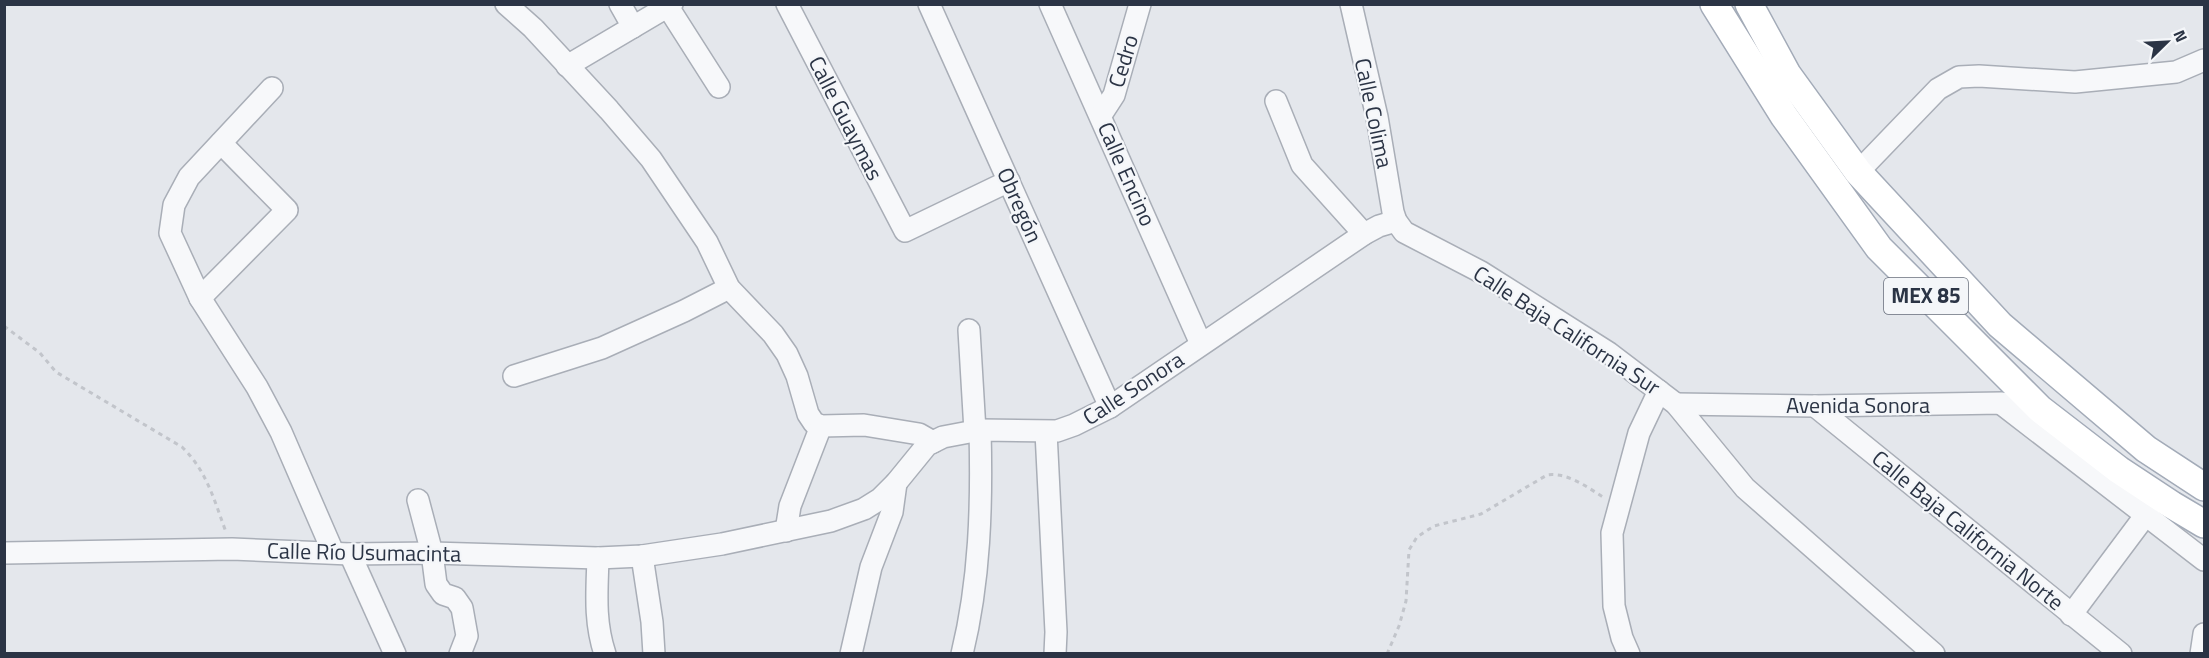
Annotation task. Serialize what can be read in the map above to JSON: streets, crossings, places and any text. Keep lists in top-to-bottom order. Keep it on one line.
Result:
{"streets":{"main road":["MEX 85"],"street":["Cedro","Calle Colima","Calle Guaymas","Calle Encino","Obregón","Calle Baja California Sur","Calle Sonora","Avenida Sonora","Calle Baja California Norte","Calle Río Usumacinta"]},"crossings":[["Cedro","Calle Encino"],["Calle Colima","Calle Baja California Sur"],["Calle Colima","Calle Sonora"],["Calle Guaymas","Obregón"],["Calle Encino","Calle Sonora"],["Obregón","Calle Sonora"],["MEX 85","Avenida Sonora"],["Calle Baja California Sur","Calle Sonora"],["Calle Baja California Sur","Avenida Sonora"],["Calle Sonora","Calle Río Usumacinta"],["Avenida Sonora","Calle Baja California Norte"]],"north":"top right"}
